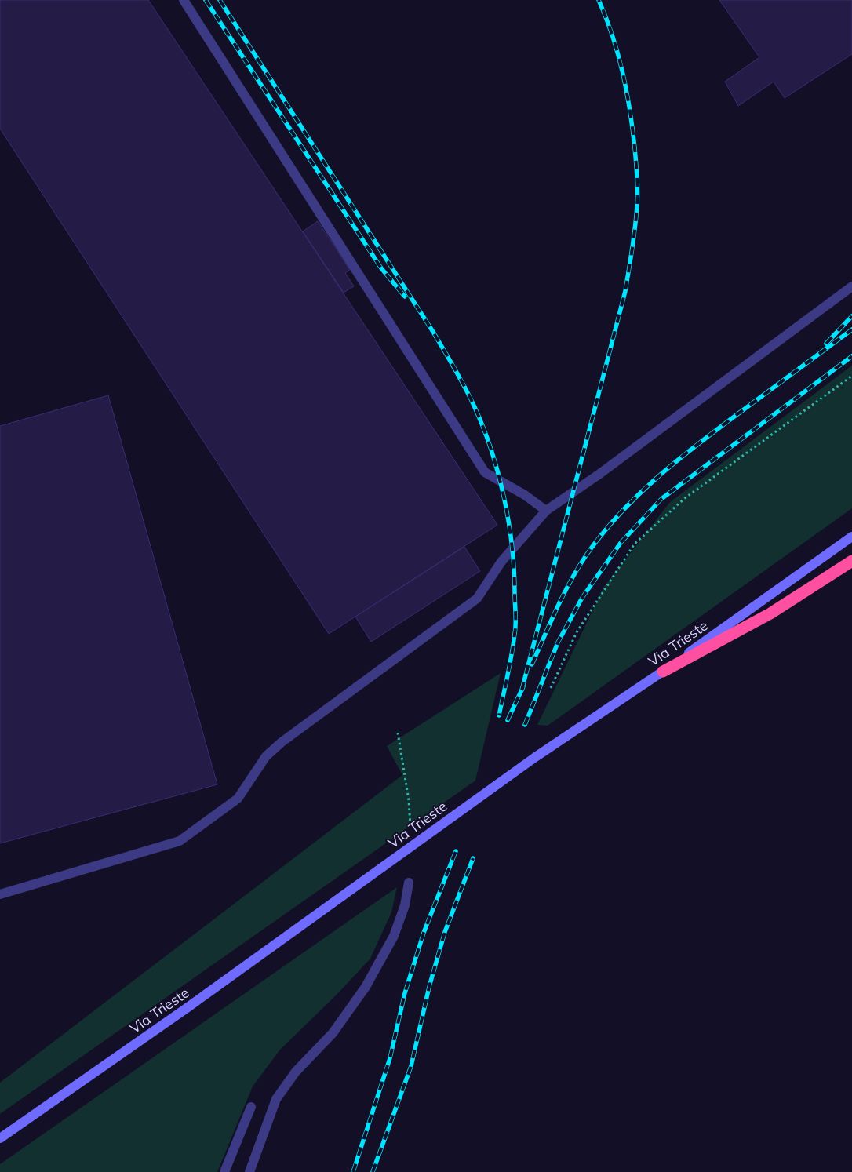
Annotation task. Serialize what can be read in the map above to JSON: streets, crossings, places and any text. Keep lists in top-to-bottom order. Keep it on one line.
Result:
{"streets":{"main road":["Via Trieste"]}}
